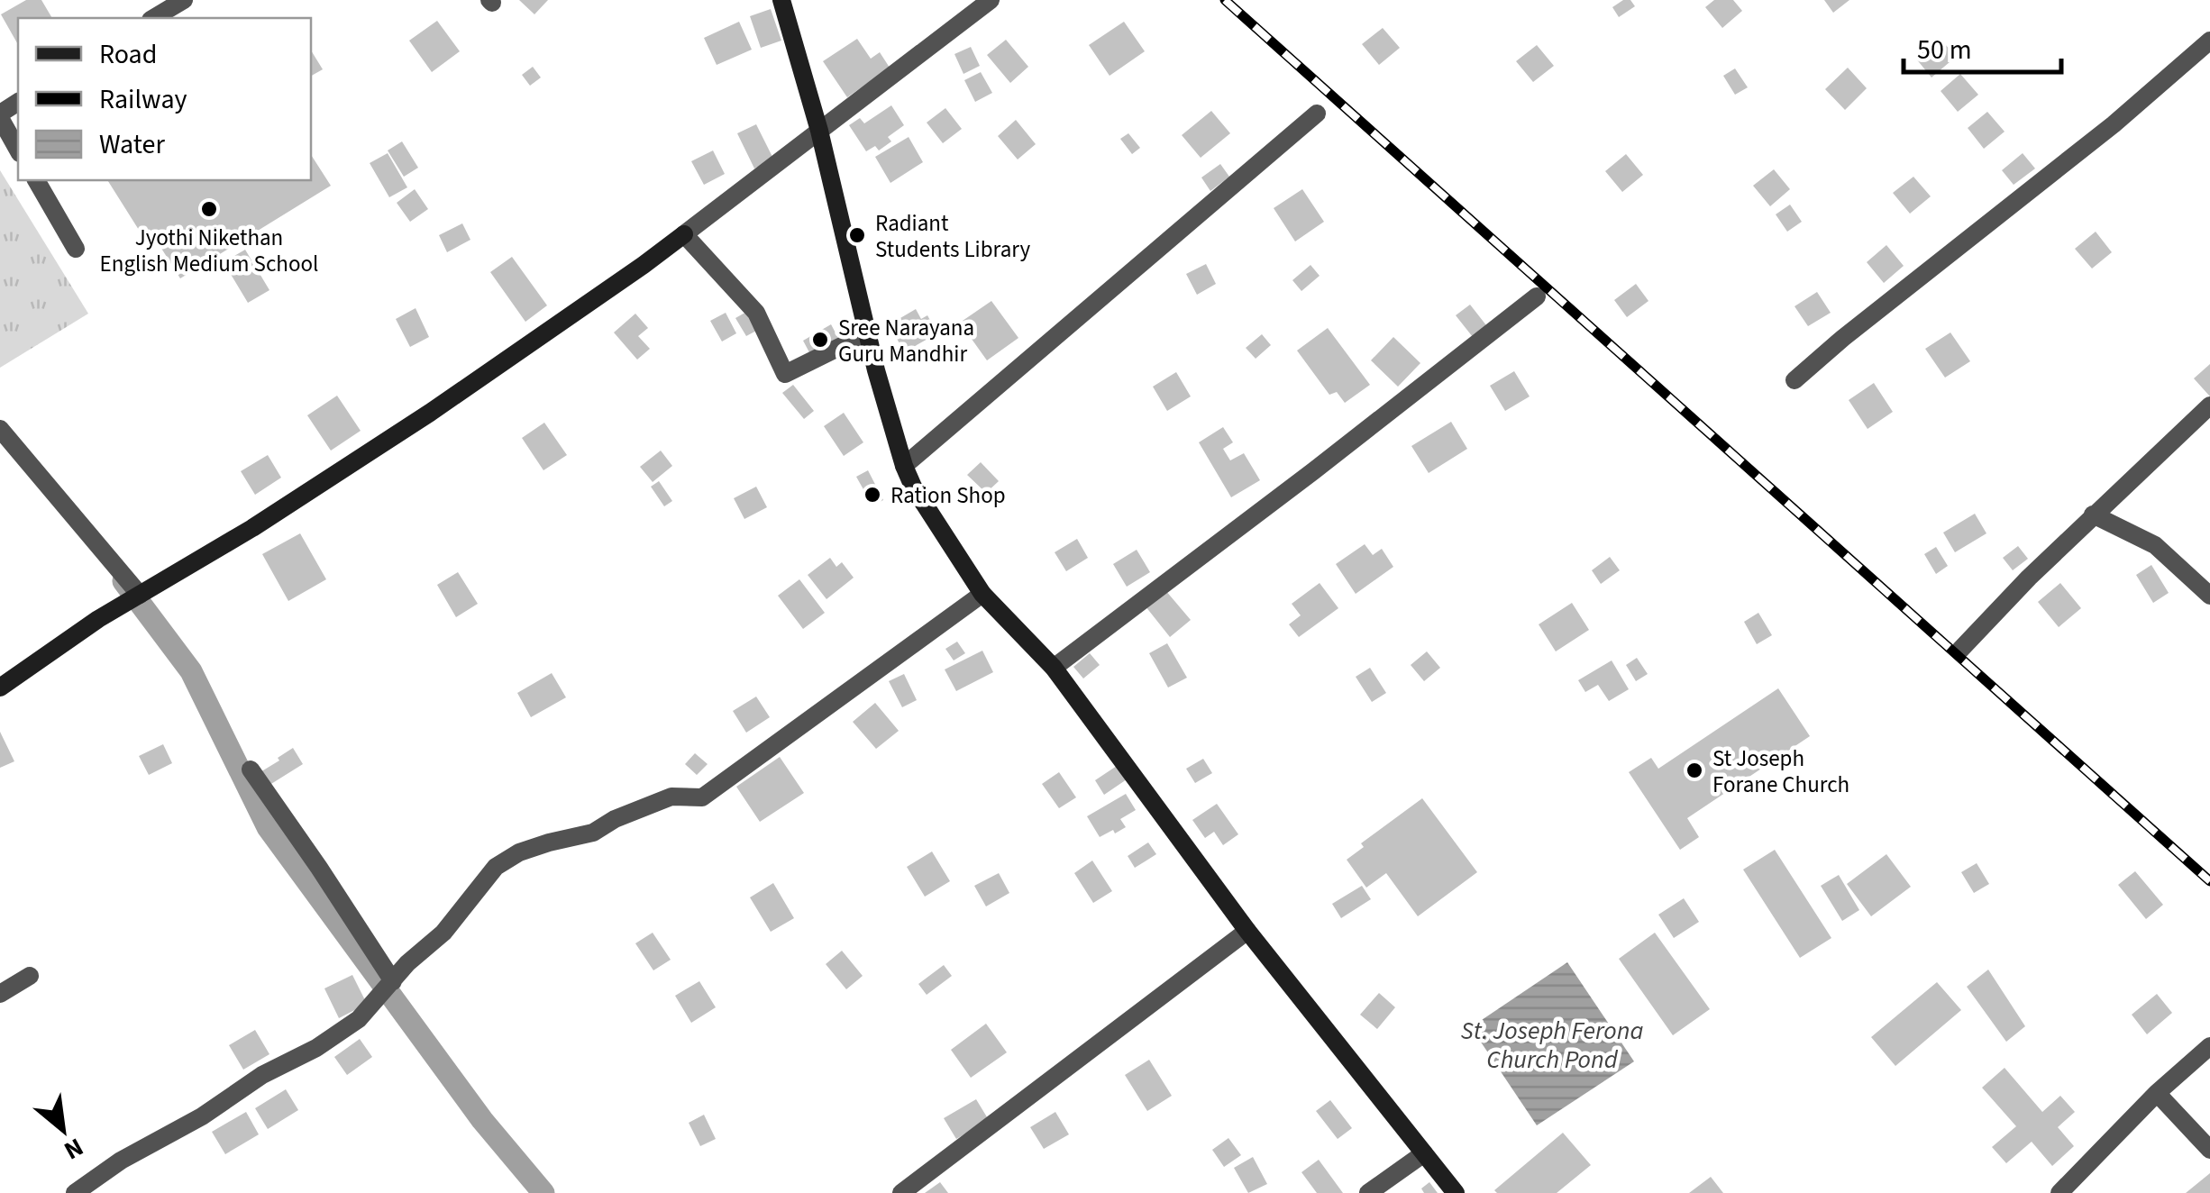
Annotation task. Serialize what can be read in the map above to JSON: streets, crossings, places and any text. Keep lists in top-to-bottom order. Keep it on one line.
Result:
{"water":["St. Joseph Ferona Church Pond"],"places":["Jyothi Nikethan English Medium School","Radiant Students Library","Sree Narayana Guru Mandhir","Ration Shop","St Joseph Forane Church"],"legend":["Road","Railway","Water"],"scale_bar":"50 m","north":"bottom right"}
